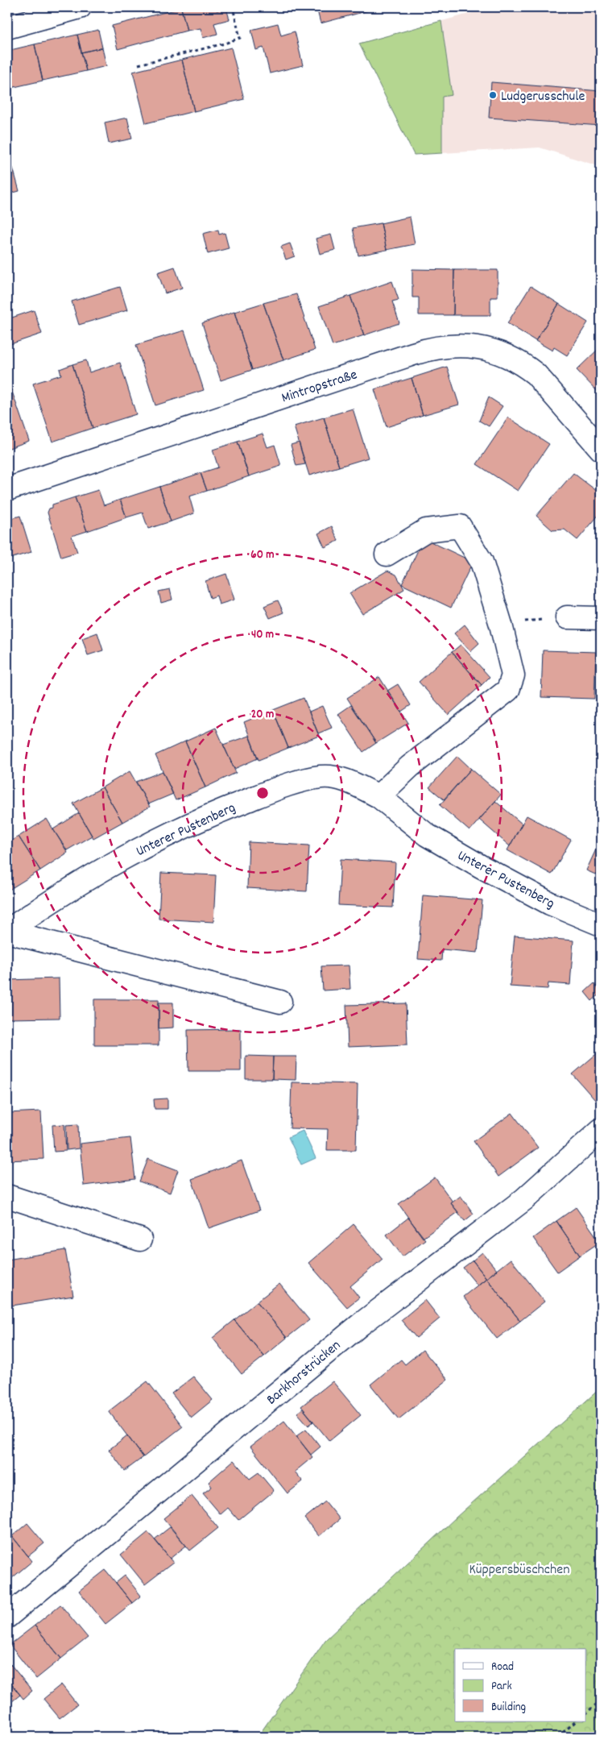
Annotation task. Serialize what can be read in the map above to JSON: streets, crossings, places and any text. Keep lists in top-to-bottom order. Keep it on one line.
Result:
{"streets":{"street":["Mintropstraße","Unterer Pustenberg","Barkhorstrücken"]},"parks":["Küppersbüschchen"],"places":["Ludgerusschule"],"legend":["Road","Park","Building"],"rings":["60 m","40 m","20 m"]}
